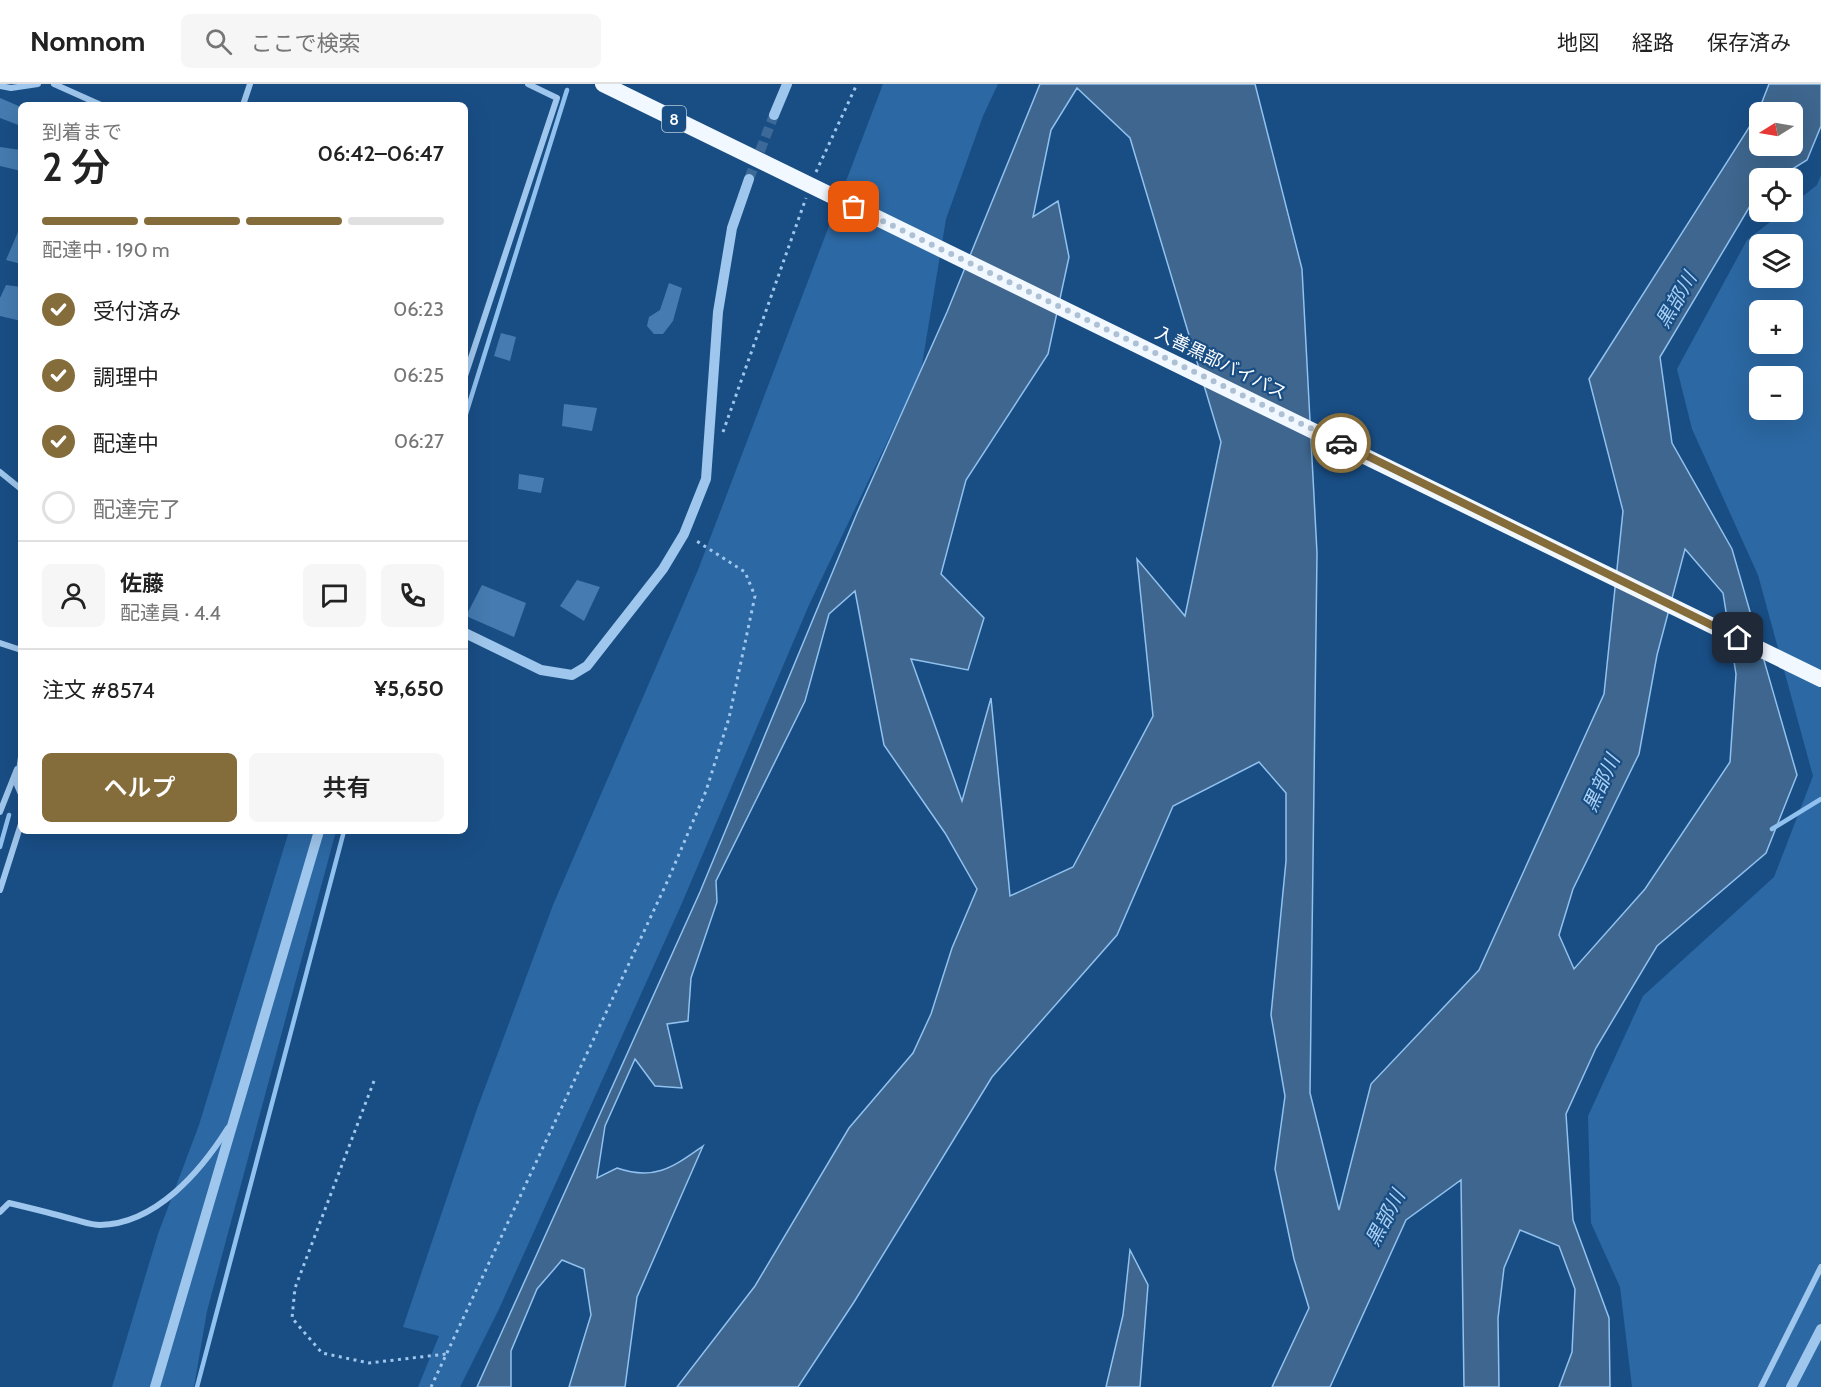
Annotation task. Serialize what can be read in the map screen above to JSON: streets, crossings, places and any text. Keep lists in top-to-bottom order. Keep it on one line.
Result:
{"streets":{"highway":["8","入善黒部バイパス"]},"water":["黒部川"],"north":"left","page":{"header":"Nomnom","search":"ここで検索","nav":["地図","経路","保存済み"],"map_buttons":["+","−"],"heading":["2 分","到着まで","06:42–06:47"],"panel":["佐藤","配達員 · 4.4","注文 #8574","¥5,650"],"bar":"配達中 · 190 m","list":[["受付済み","06:23"],["調理中","06:25"],["配達中","06:27"],"配達完了"],"buttons":["ヘルプ","共有"]}}
